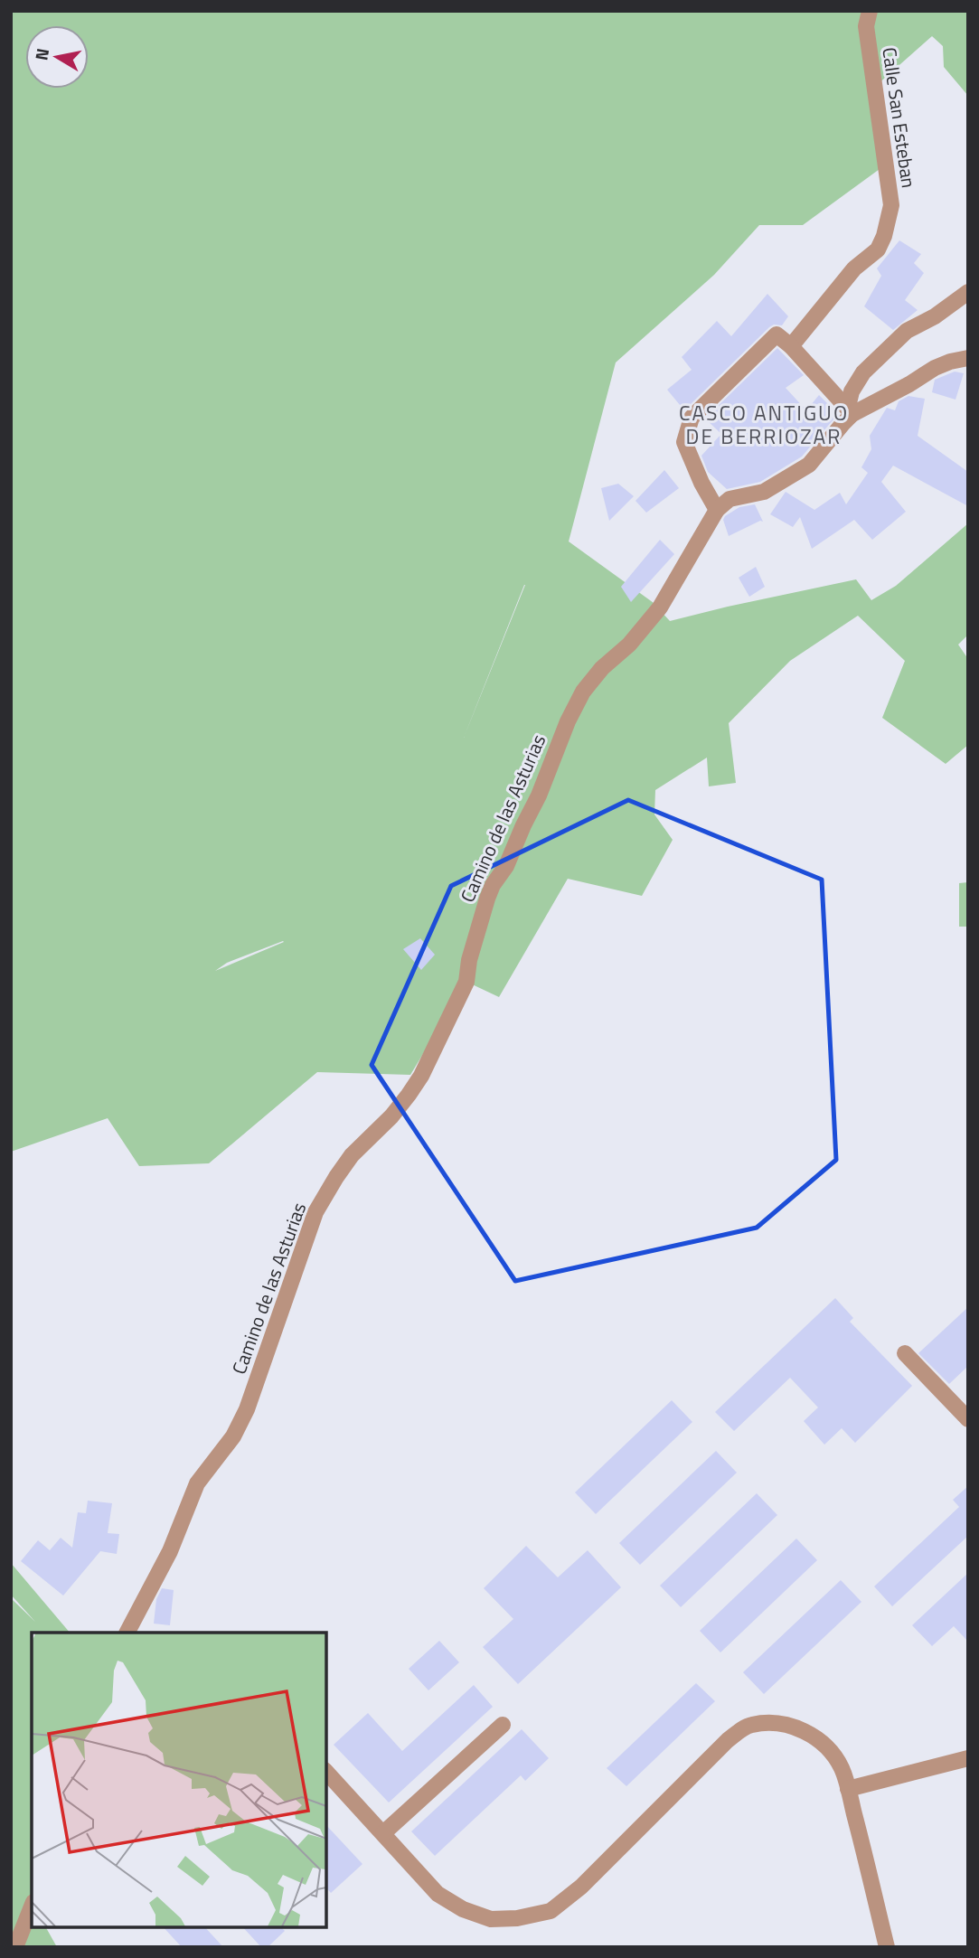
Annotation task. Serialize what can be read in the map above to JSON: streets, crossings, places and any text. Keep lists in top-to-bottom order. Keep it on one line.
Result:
{"streets":{"street":["Calle San Esteban","Camino de las Asturias"]},"districts":["CASCO ANTIGUO DE BERRIOZAR"],"north":"left"}
